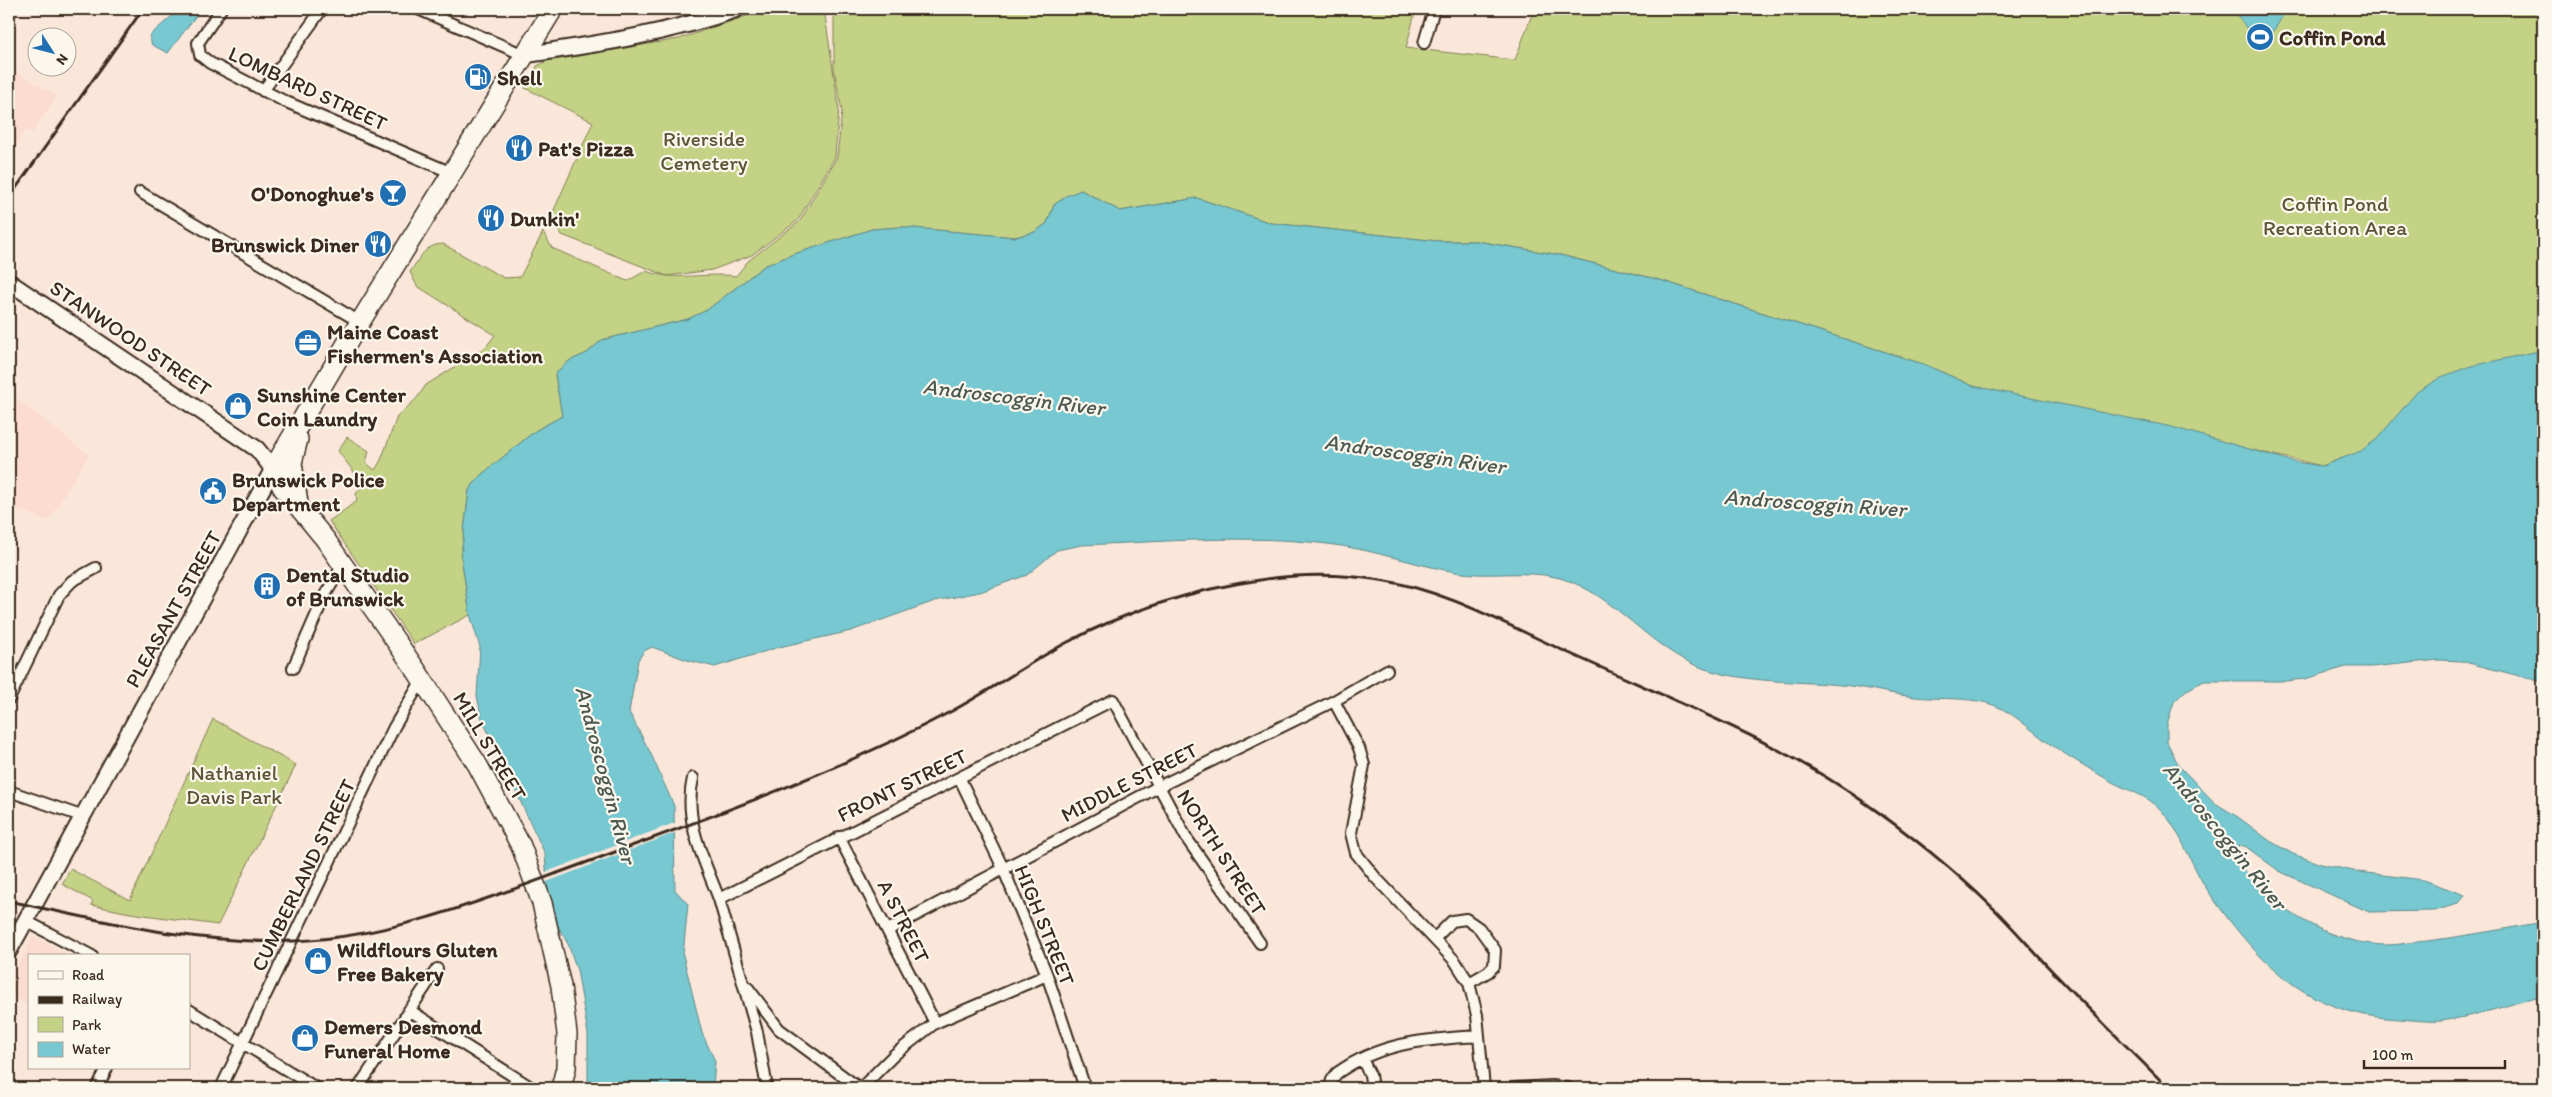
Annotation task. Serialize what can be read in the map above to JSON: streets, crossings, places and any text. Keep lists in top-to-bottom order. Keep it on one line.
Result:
{"streets":{"highway":["PLEASANT STREET","MILL STREET"],"main road":["STANWOOD STREET"],"street":["LOMBARD STREET","MIDDLE STREET","FRONT STREET","NORTH STREET","CUMBERLAND STREET","A STREET","HIGH STREET"]},"crossings":[["LOMBARD STREET","PLEASANT STREET"],["STANWOOD STREET","PLEASANT STREET"],["STANWOOD STREET","MILL STREET"],["PLEASANT STREET","MILL STREET"],["MILL STREET","CUMBERLAND STREET"],["MIDDLE STREET","NORTH STREET"],["MIDDLE STREET","A STREET"],["MIDDLE STREET","HIGH STREET"],["FRONT STREET","NORTH STREET"],["FRONT STREET","A STREET"],["FRONT STREET","HIGH STREET"]],"water":["Androscoggin River"],"parks":["Riverside Cemetery","Coffin Pond Recreation Area","Nathaniel Davis Park"],"places":{"sports":["Coffin Pond"],"fuel station":["Shell"],"restaurant":["Pat's Pizza","Dunkin'","Brunswick Diner"],"bar":["O'Donoghue's"],"office":["Maine Coast Fishermen's Association"],"shop":["Sunshine Center Coin Laundry","Wildflours Gluten Free Bakery","Demers Desmond Funeral Home"],"public building":["Brunswick Police Department"],"building":["Dental Studio of Brunswick"]},"legend":["Road","Railway","Park","Water"],"scale_bar":"100 m","north":"bottom right"}
